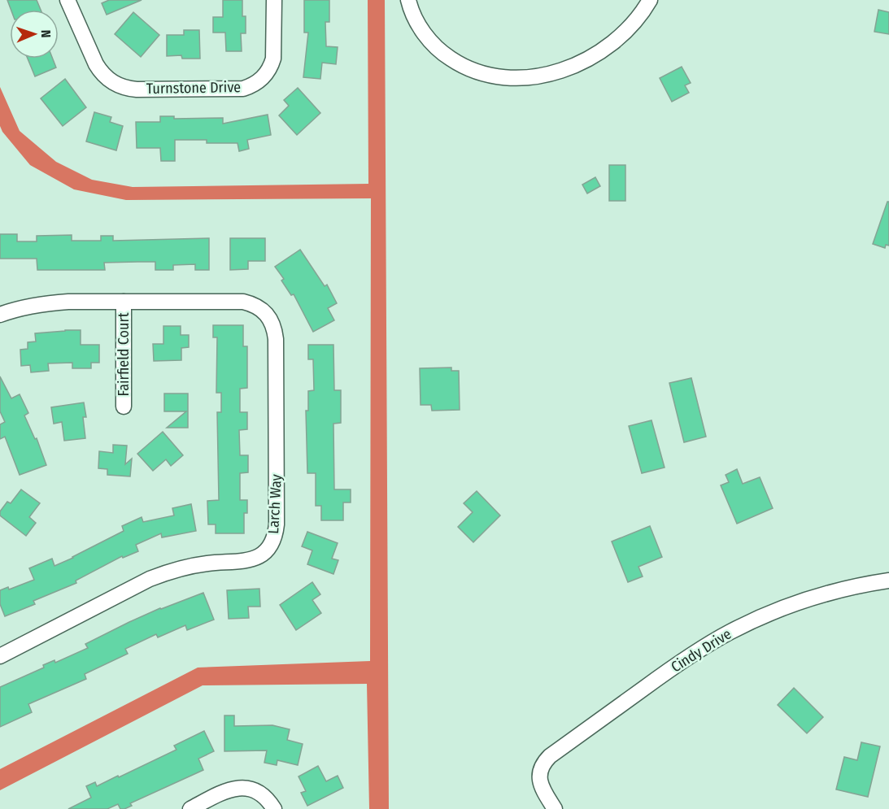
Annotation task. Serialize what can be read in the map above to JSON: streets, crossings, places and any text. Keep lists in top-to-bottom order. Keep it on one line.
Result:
{"streets":{"street":["Turnstone Drive","Fairfield Court","Larch Way","Cindy Drive"]},"crossings":[["Fairfield Court","Larch Way"]],"north":"right"}
